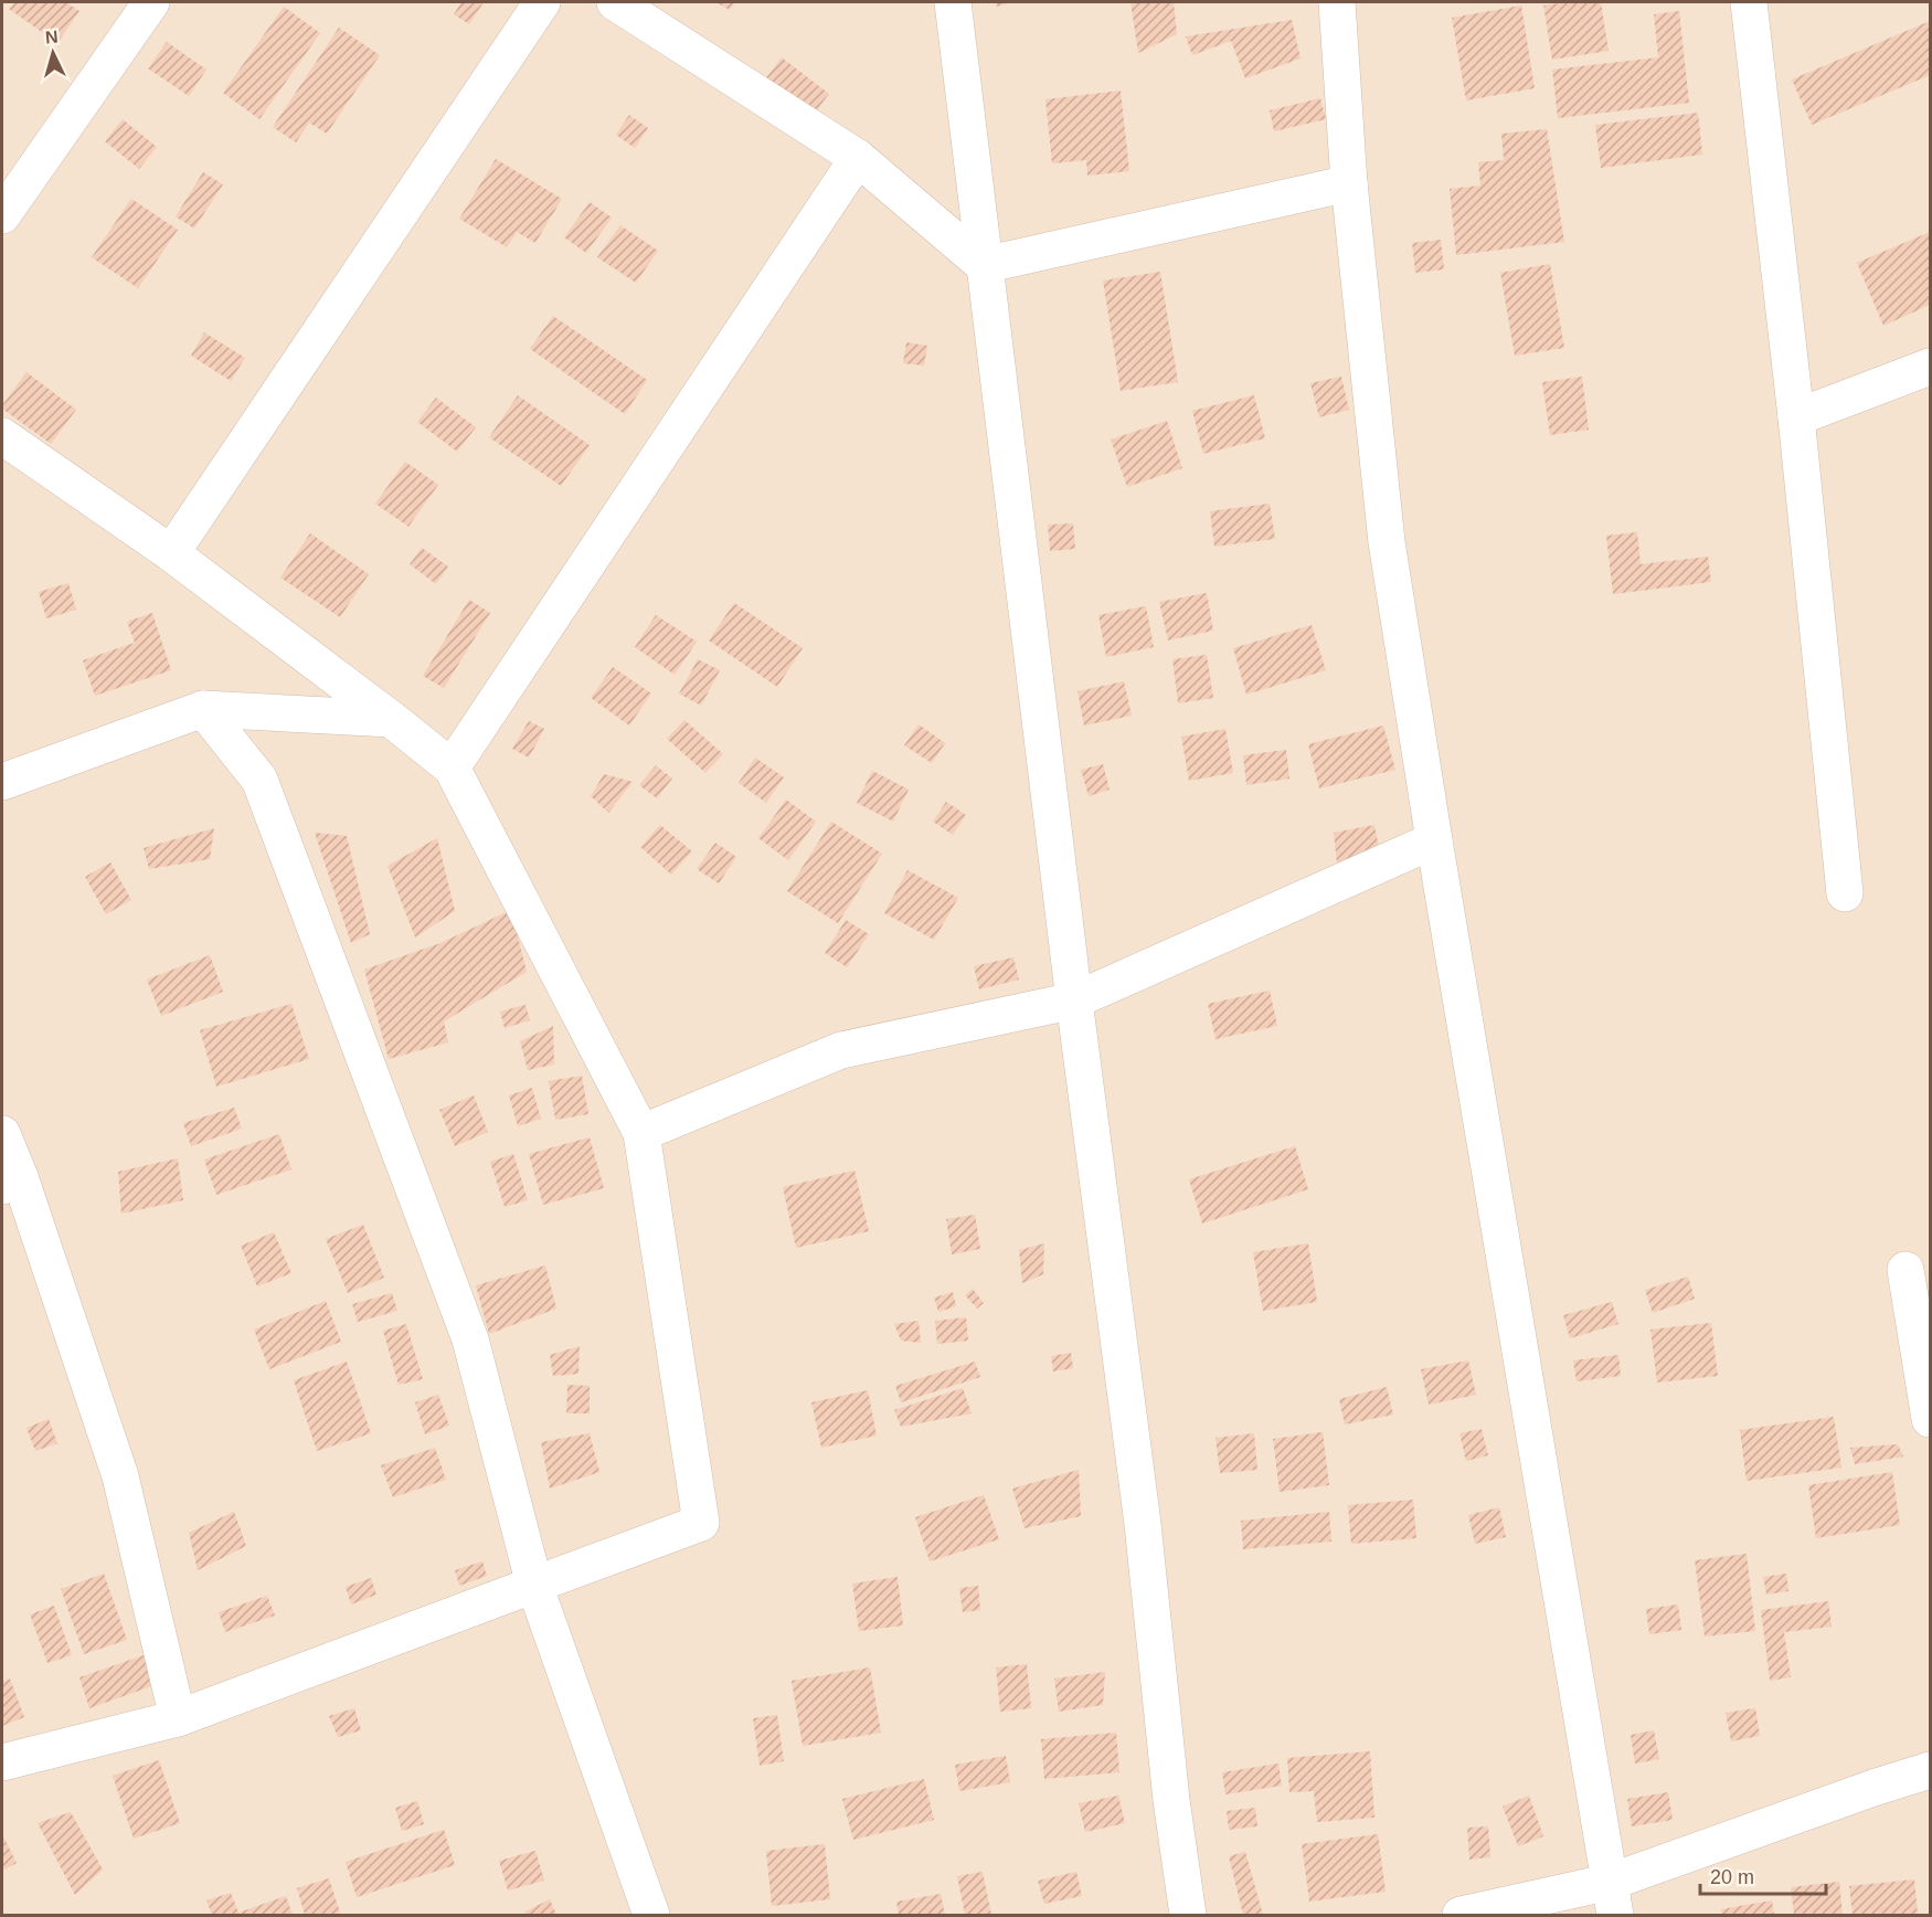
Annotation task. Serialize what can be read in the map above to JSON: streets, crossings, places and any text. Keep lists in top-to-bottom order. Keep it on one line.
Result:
{"scale_bar":"20 m","north":"top"}
